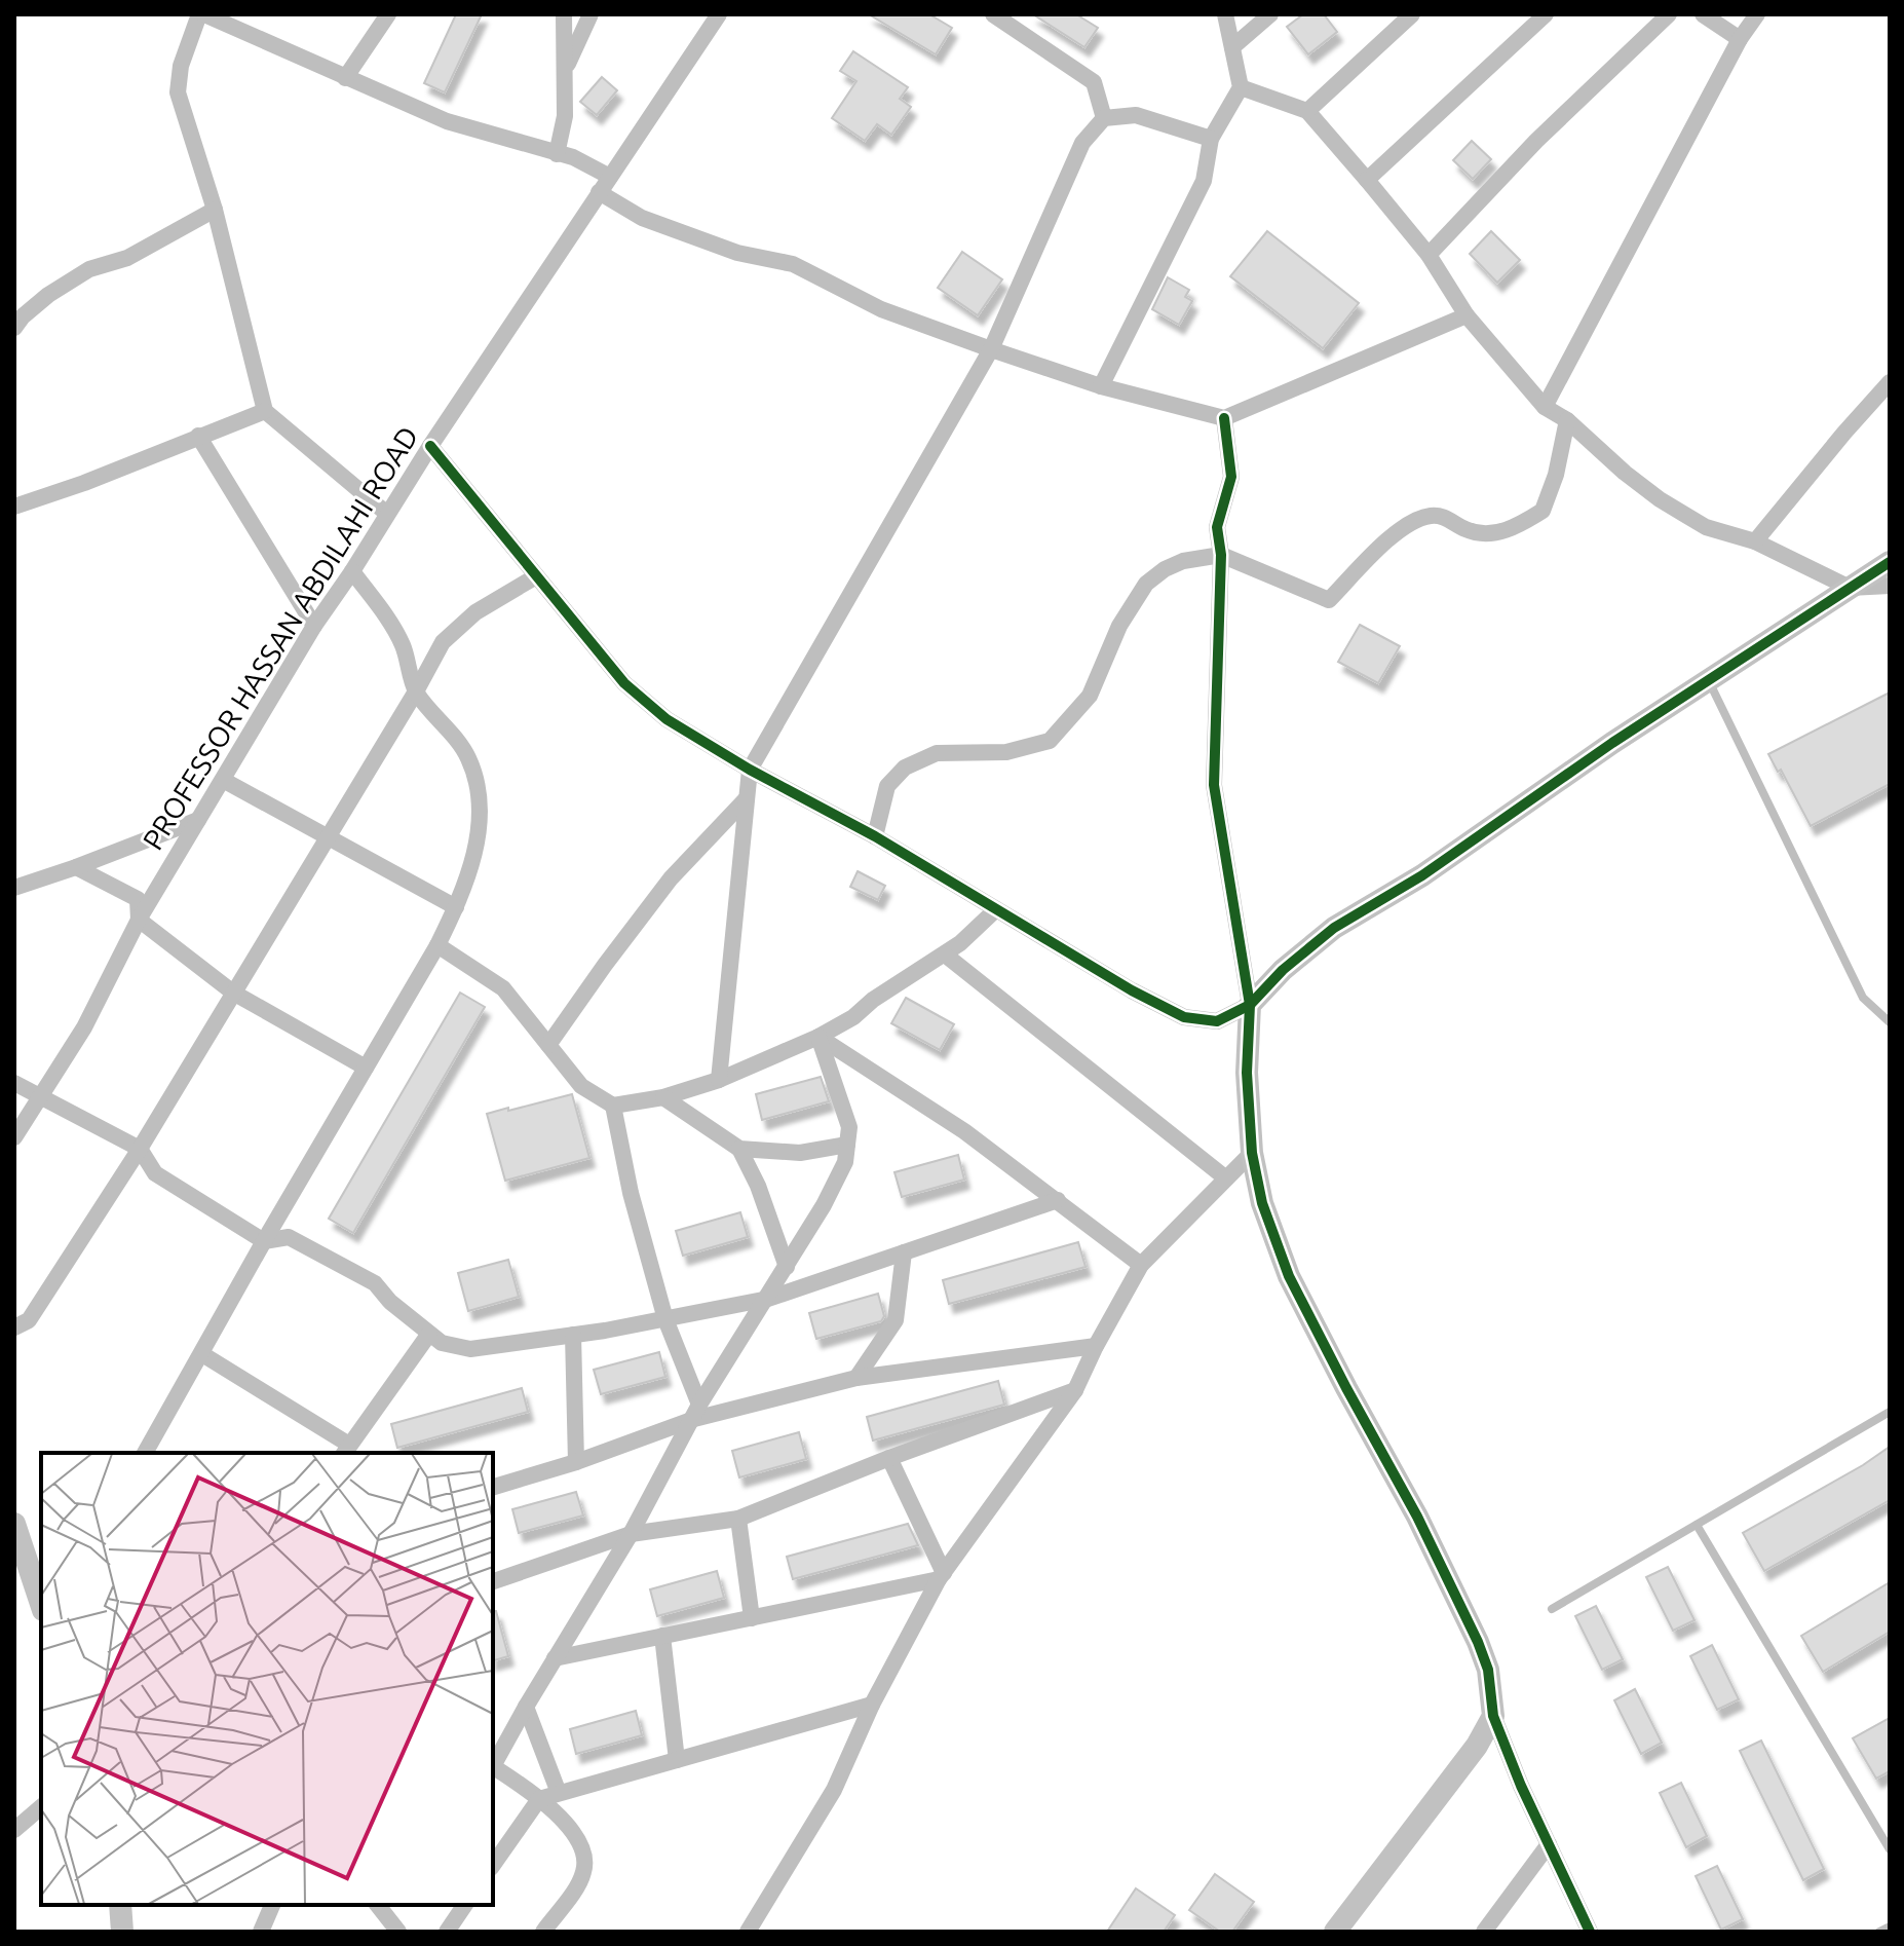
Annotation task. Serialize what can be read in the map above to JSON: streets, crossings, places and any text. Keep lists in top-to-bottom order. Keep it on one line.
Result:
{"streets":{"street":["PROFESSOR HASSAN ABDILAHI ROAD"]}}
